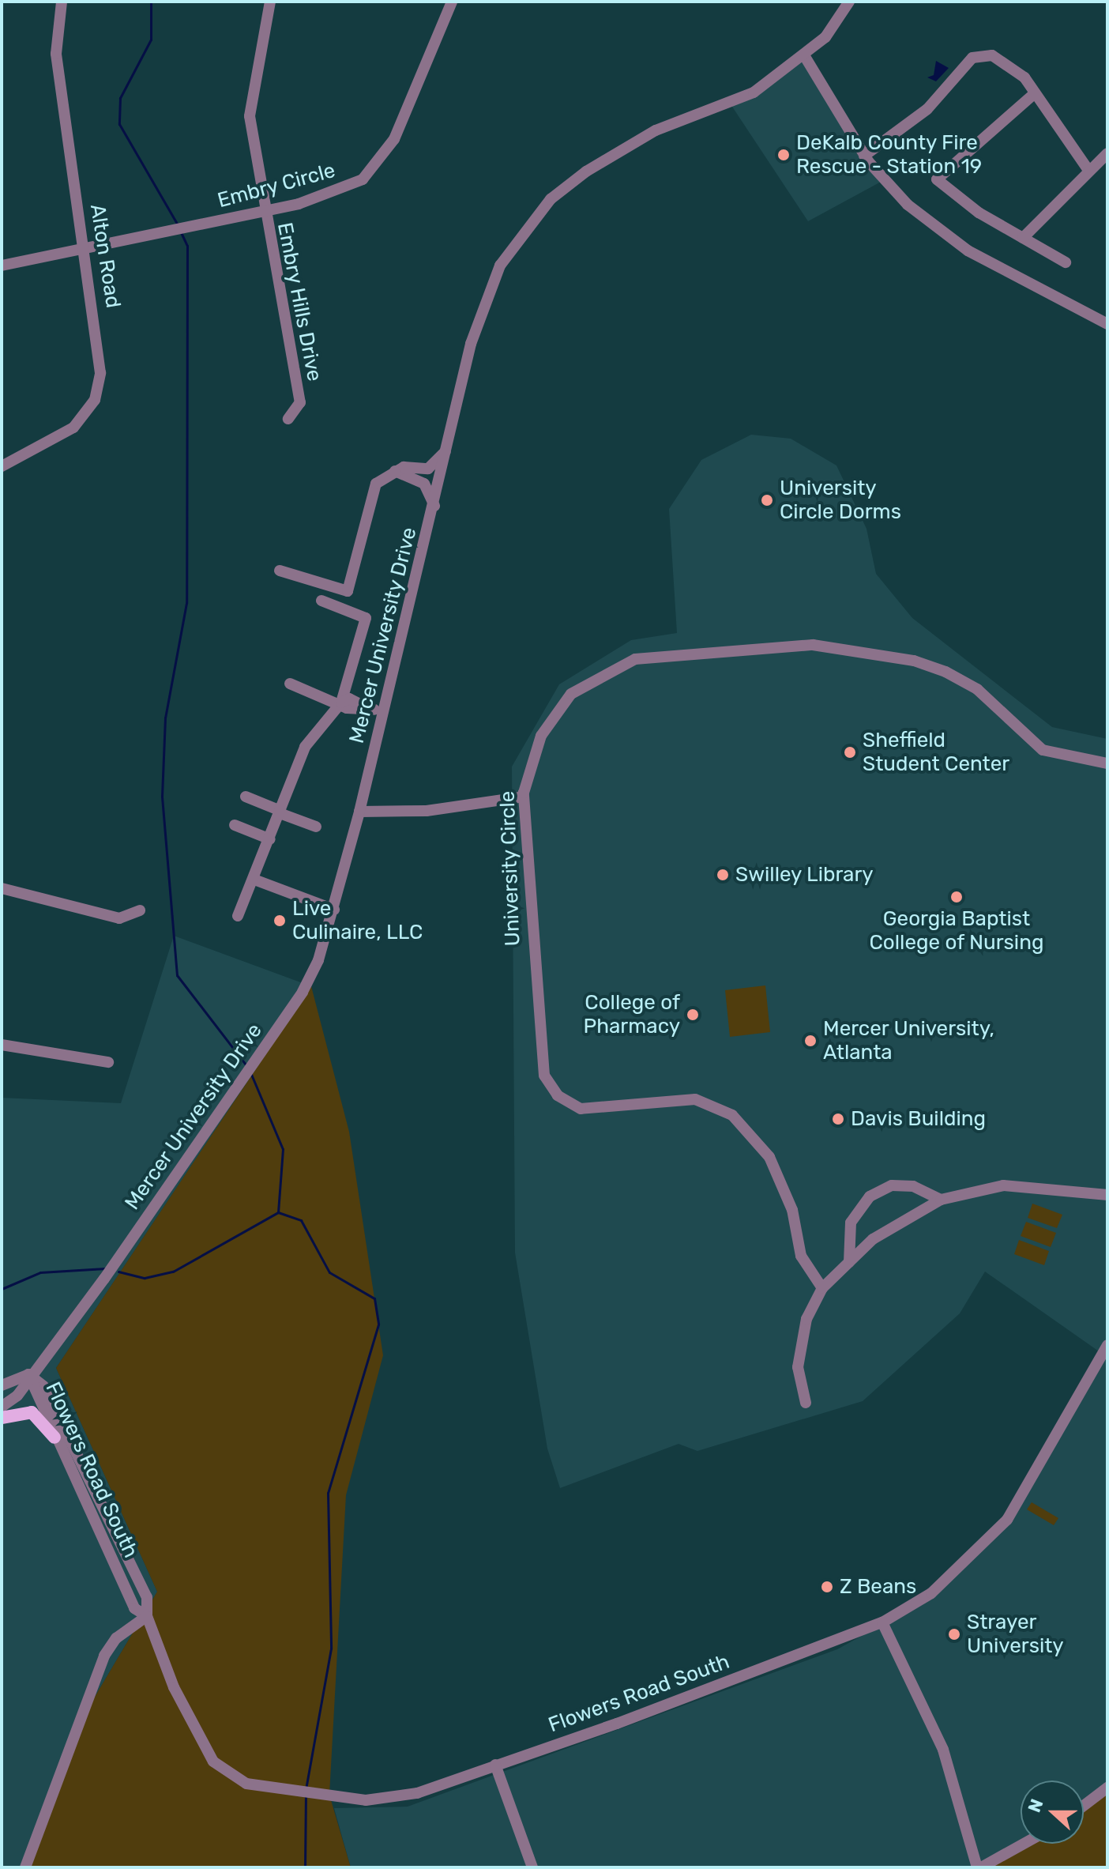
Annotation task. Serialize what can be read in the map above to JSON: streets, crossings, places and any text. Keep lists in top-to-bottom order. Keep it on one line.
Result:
{"streets":{"street":["Embry Circle","Alton Road","Embry Hills Drive","Mercer University Drive","University Circle","Flowers Road South"]},"crossings":[["Embry Circle","Alton Road"],["Embry Circle","Embry Hills Drive"],["Mercer University Drive","Flowers Road South"]],"places":["DeKalb County Fire Rescue - Station 19","University Circle Dorms","Sheffield Student Center","Swilley Library","Georgia Baptist College of Nursing","Live Culinaire, LLC","College of Pharmacy","Mercer University, Atlanta","Davis Building","Z Beans","Strayer University"],"north":"left"}
